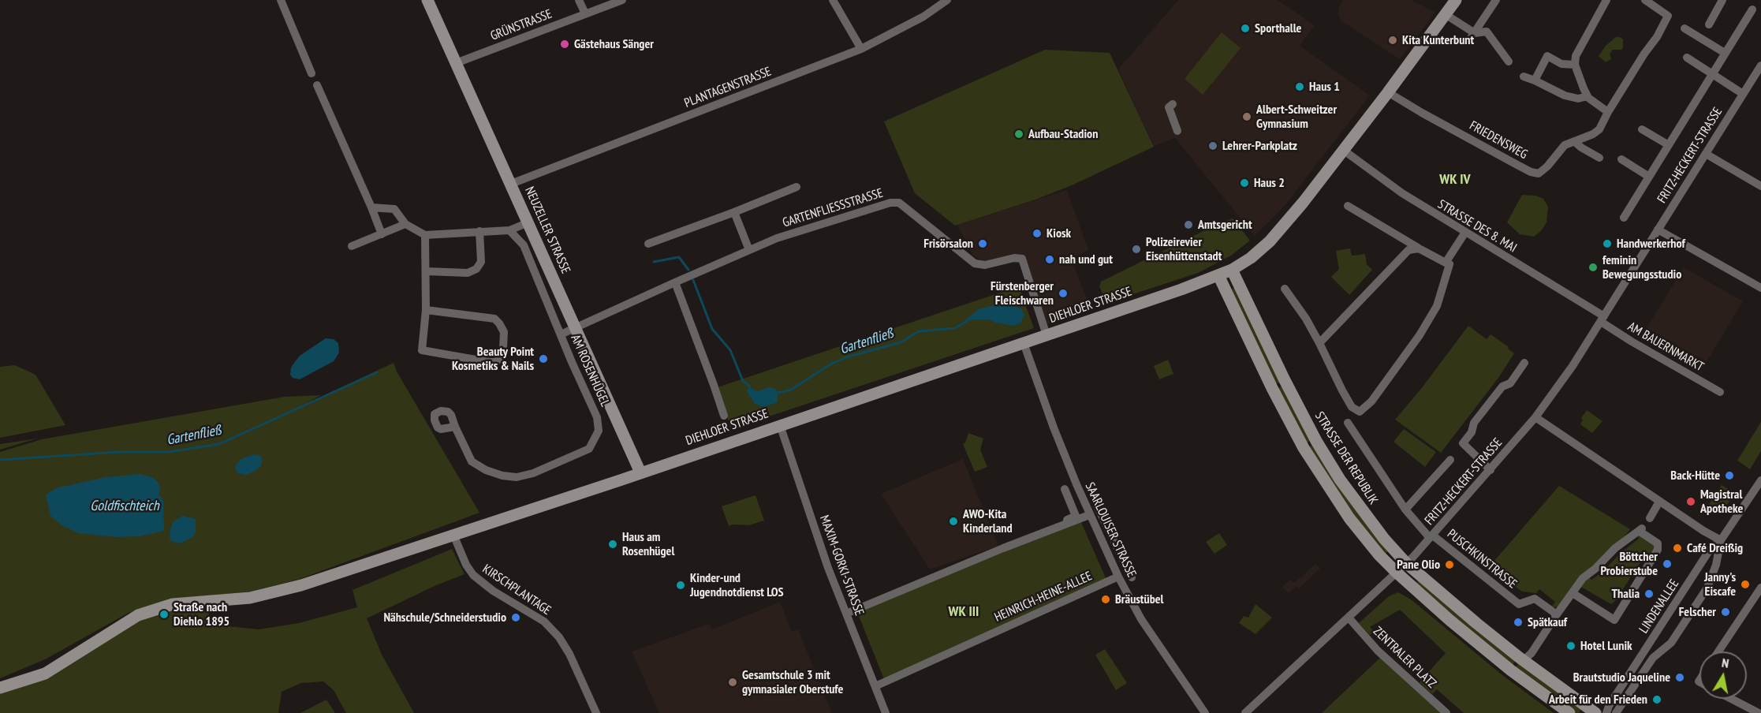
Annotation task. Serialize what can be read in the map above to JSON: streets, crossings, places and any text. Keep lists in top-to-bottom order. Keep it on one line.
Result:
{"streets":{"street":["GRÜNSTRASSE","PLANTAGENSTRASSE","FRIEDENSWEG","FRITZ-HECKERT-STRASSE","GARTENFLIESSSTRASSE","STRASSE DES 8. MAI","NEUZELLER STRASSE","DIEHLOER STRASSE","AM BAUERNMARKT","AM ROSENHÜGEL","STRASSE DER REPUBLIK","SAARLOUISER STRASSE","PUSCHKINSTRASSE","MAXIM-GORKI-STRASSE","KIRSCHPLANTAGE","HEINRICH-HEINE-ALLEE","LINDENALLEE","ZENTRALER PLATZ"]},"crossings":[["GRÜNSTRASSE","NEUZELLER STRASSE"],["PLANTAGENSTRASSE","NEUZELLER STRASSE"],["FRIEDENSWEG","DIEHLOER STRASSE"],["FRITZ-HECKERT-STRASSE","STRASSE DES 8. MAI"],["FRITZ-HECKERT-STRASSE","AM BAUERNMARKT"],["FRITZ-HECKERT-STRASSE","STRASSE DER REPUBLIK"],["FRITZ-HECKERT-STRASSE","PUSCHKINSTRASSE"],["FRITZ-HECKERT-STRASSE","ZENTRALER PLATZ"],["GARTENFLIESSSTRASSE","NEUZELLER STRASSE"],["GARTENFLIESSSTRASSE","DIEHLOER STRASSE"],["GARTENFLIESSSTRASSE","AM ROSENHÜGEL"],["STRASSE DES 8. MAI","DIEHLOER STRASSE"],["STRASSE DES 8. MAI","AM BAUERNMARKT"],["NEUZELLER STRASSE","DIEHLOER STRASSE"],["NEUZELLER STRASSE","AM ROSENHÜGEL"],["DIEHLOER STRASSE","STRASSE DER REPUBLIK"],["DIEHLOER STRASSE","SAARLOUISER STRASSE"],["DIEHLOER STRASSE","MAXIM-GORKI-STRASSE"],["DIEHLOER STRASSE","KIRSCHPLANTAGE"],["SAARLOUISER STRASSE","HEINRICH-HEINE-ALLEE"],["MAXIM-GORKI-STRASSE","HEINRICH-HEINE-ALLEE"]],"districts":["WK IV","WK III"],"water":["Gartenfließ","Goldfischteich"],"places":["Sporthalle","Kita Kunterbunt","Gästehaus Sänger","Haus 1","Albert-Schweitzer Gymnasium","Aufbau-Stadion","Lehrer-Parkplatz","Haus 2","Amtsgericht","Kiosk","Frisörsalon","Handwerkerhof","Polizeirevier Eisenhüttenstadt","nah und gut","feminin Bewegungsstudio","Fürstenberger Fleischwaren","Beauty Point Kosmetiks & Nails","Back-Hütte","Magistral Apotheke","AWO-Kita Kinderland","Haus am Rosenhügel","Café Dreißig","Böttcher Probierstube","Pane Olio","Janny's Eiscafe","Kinder-und Jugendnotdienst LOS","Thalia","Bräustübel","Felscher","Straße nach Diehlo 1895","Nähschule/Schneiderstudio","Spätkauf","Hotel Lunik","Brautstudio Jaqueline","Gesamtschule 3 mit gymnasialer Oberstufe","Arbeit für den Frieden"],"north":"top"}
